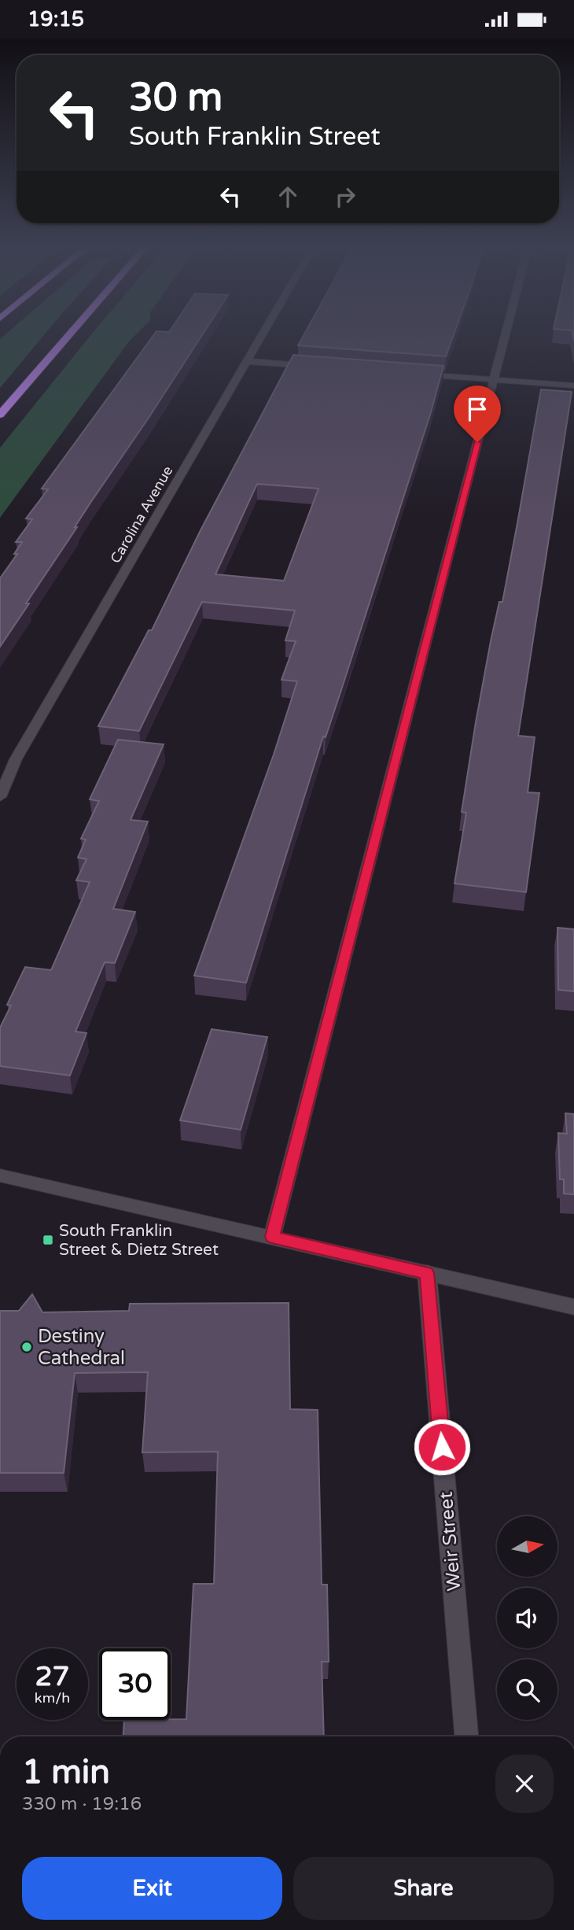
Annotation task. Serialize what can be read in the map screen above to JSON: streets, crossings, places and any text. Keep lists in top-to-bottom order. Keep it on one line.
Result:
{"streets":{"street":["Carolina Avenue","Weir Street"]},"places":{"transit":["South Franklin Street & Dietz Street"],"other":["Destiny Cathedral"]},"north":"right","page":{"status":"19:15","turn":["30 m","South Franklin Street"],"speed":"27 km/h","limit":"30","heading":["1 min","330 m · 19:16"],"buttons":["Exit","Share"]}}
